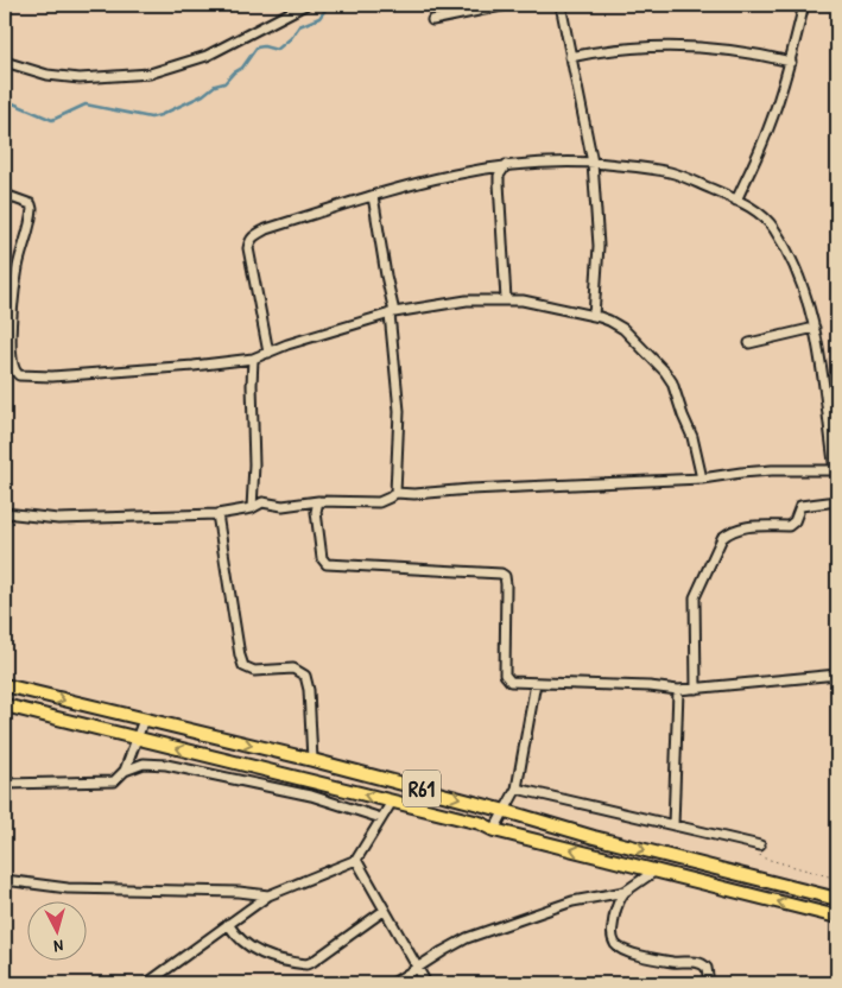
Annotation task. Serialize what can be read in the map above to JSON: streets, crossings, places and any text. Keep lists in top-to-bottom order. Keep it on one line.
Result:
{"streets":{"main road":["R61"]},"north":"bottom"}
